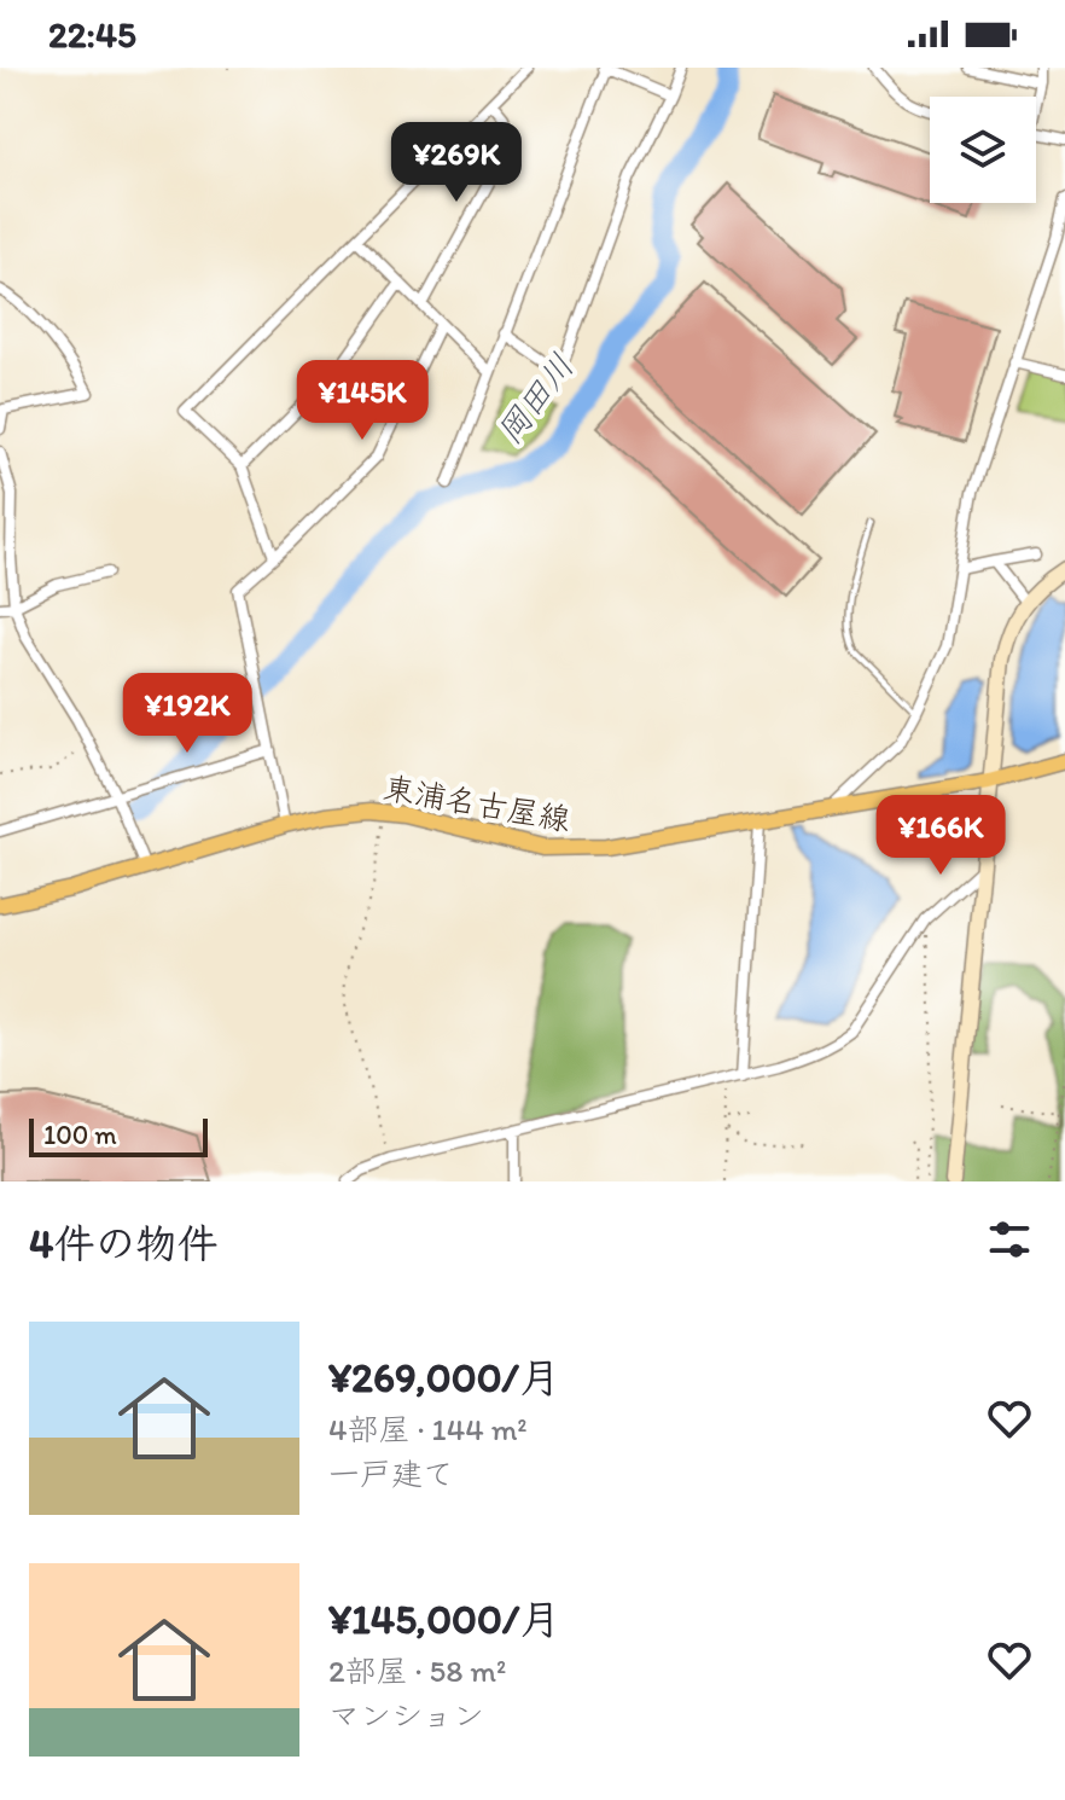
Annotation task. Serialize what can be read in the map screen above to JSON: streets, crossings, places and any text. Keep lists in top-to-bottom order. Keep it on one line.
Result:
{"streets":{"main road":["東浦名古屋線"]},"water":["岡田川"],"scale_bar":"100 m","page":{"status":"22:45","price":["¥269K","¥145K","¥192K","¥166K"],"scale":"100 m","heading":"4件の物件","list":[{"name":"¥269,000/月","note":"4部屋 · 144 m² · 一戸建て"},{"name":"¥145,000/月","note":"2部屋 · 58 m² · マンション"}]}}
